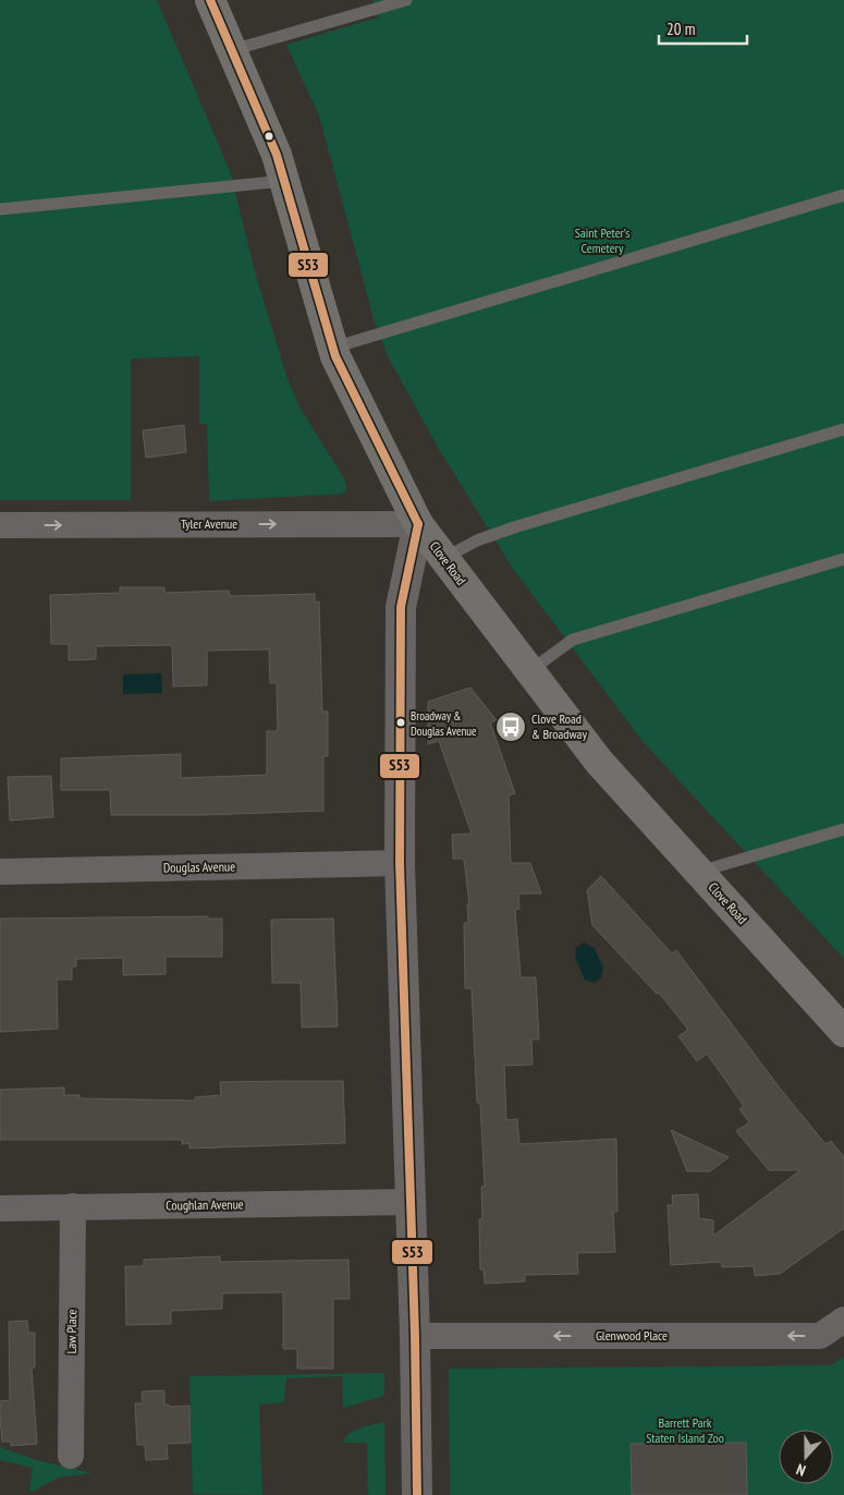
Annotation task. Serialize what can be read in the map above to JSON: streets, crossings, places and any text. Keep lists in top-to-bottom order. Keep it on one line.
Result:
{"streets":{"main road":["Clove Road"],"street":["Tyler Avenue","Douglas Avenue","Coughlan Avenue","Law Place","Glenwood Place"]},"crossings":[["Tyler Avenue","Clove Road"],["Coughlan Avenue","Law Place"]],"one_way":["Tyler Avenue","Glenwood Place"],"parks":["Saint Peter’s Cemetery","Barrett Park Staten Island Zoo"],"places":{"other":["Broadway & Douglas Avenue"],"bus stop":["Clove Road & Broadway"]},"lines":["transit line S53"],"scale_bar":"20 m","north":"bottom"}
